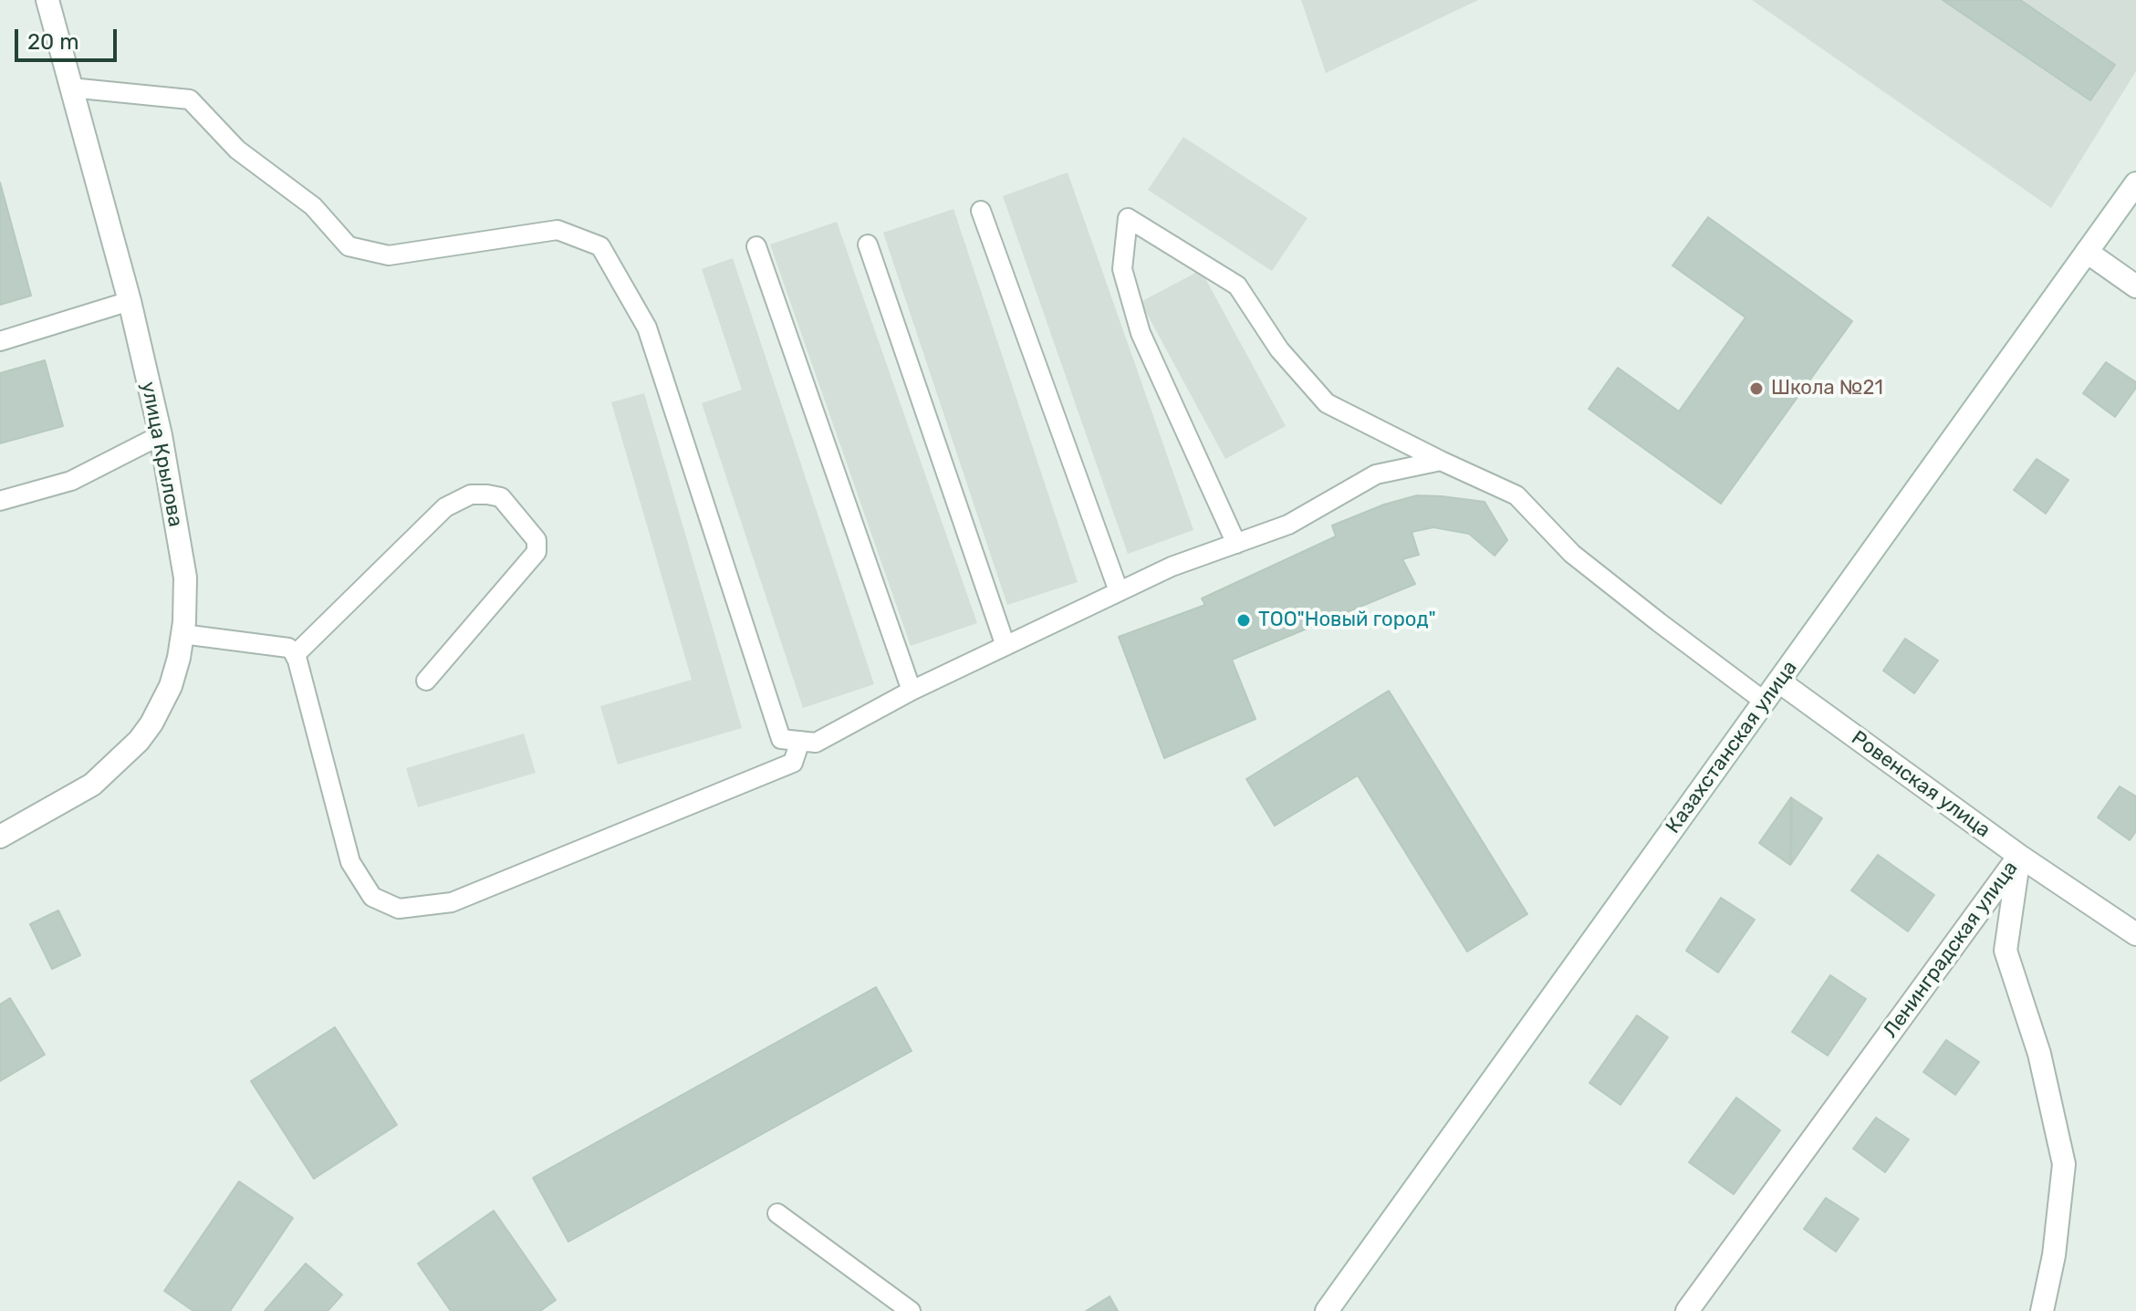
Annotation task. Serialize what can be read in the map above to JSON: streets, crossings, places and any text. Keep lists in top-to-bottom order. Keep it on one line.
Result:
{"streets":{"street":["улица Крылова","Казахстанская улица","Ровенская улица","Ленинградская улица"]},"crossings":[["Казахстанская улица","Ровенская улица"],["Ровенская улица","Ленинградская улица"]],"places":["Школа №21","ТОО\"Новый город\""],"scale_bar":"20 m"}
